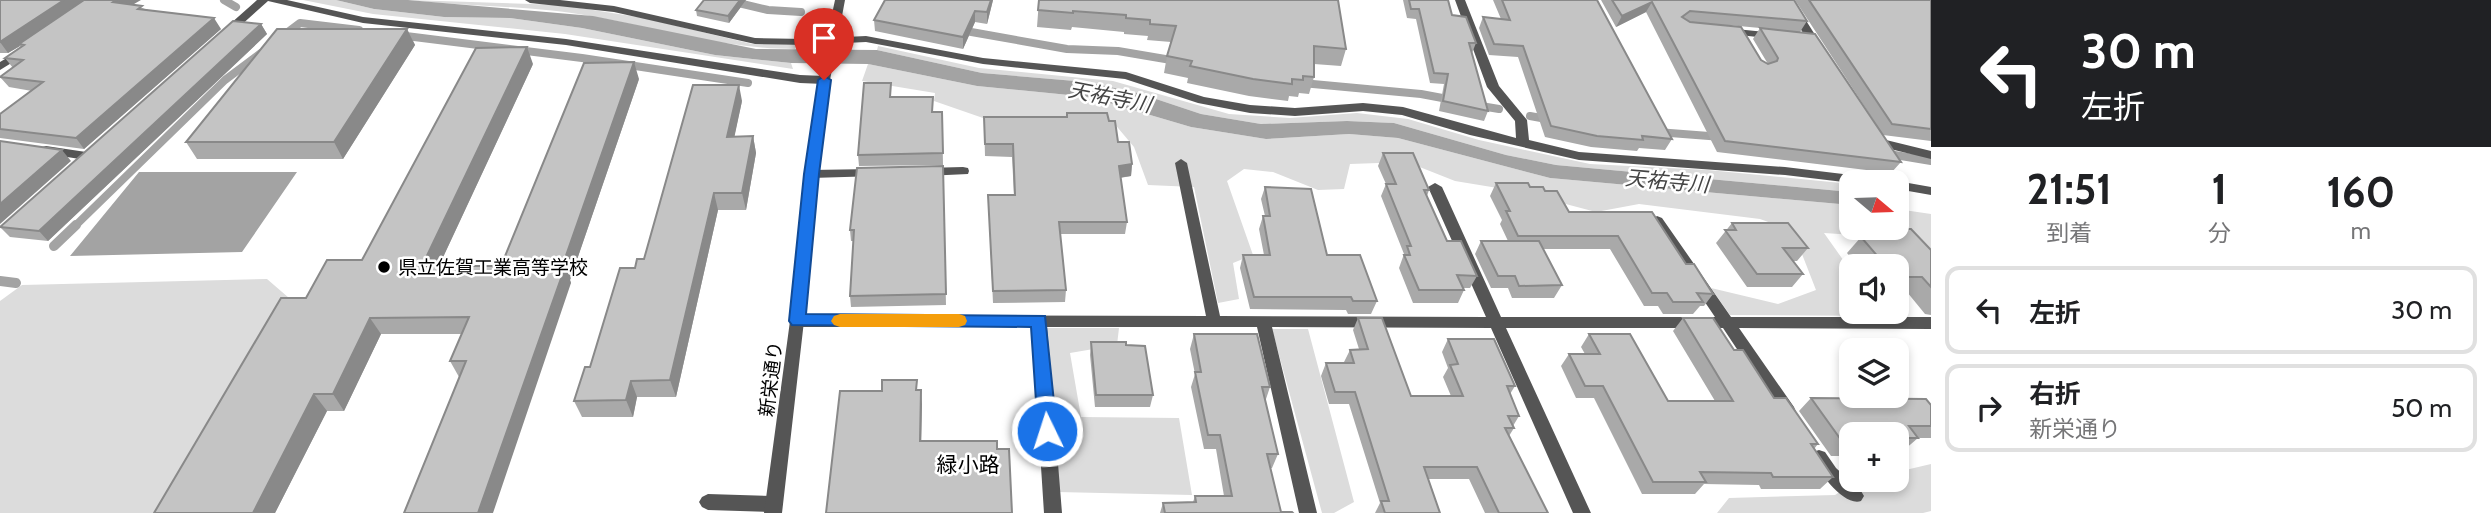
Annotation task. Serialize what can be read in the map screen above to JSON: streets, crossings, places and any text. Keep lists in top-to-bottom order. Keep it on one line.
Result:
{"streets":{"street":["新栄通り"]},"districts":["緑小路"],"water":["天祐寺川"],"places":["県立佐賀工業高等学校"],"north":"right","page":{"turn":["30 m","左折"],"eta":["21:51","到着","1","分","160","m"],"map_buttons":"+","list":[{"name":"左折","value":"30 m"},{"name":"右折","note":"新栄通り","value":"50 m"}]}}
